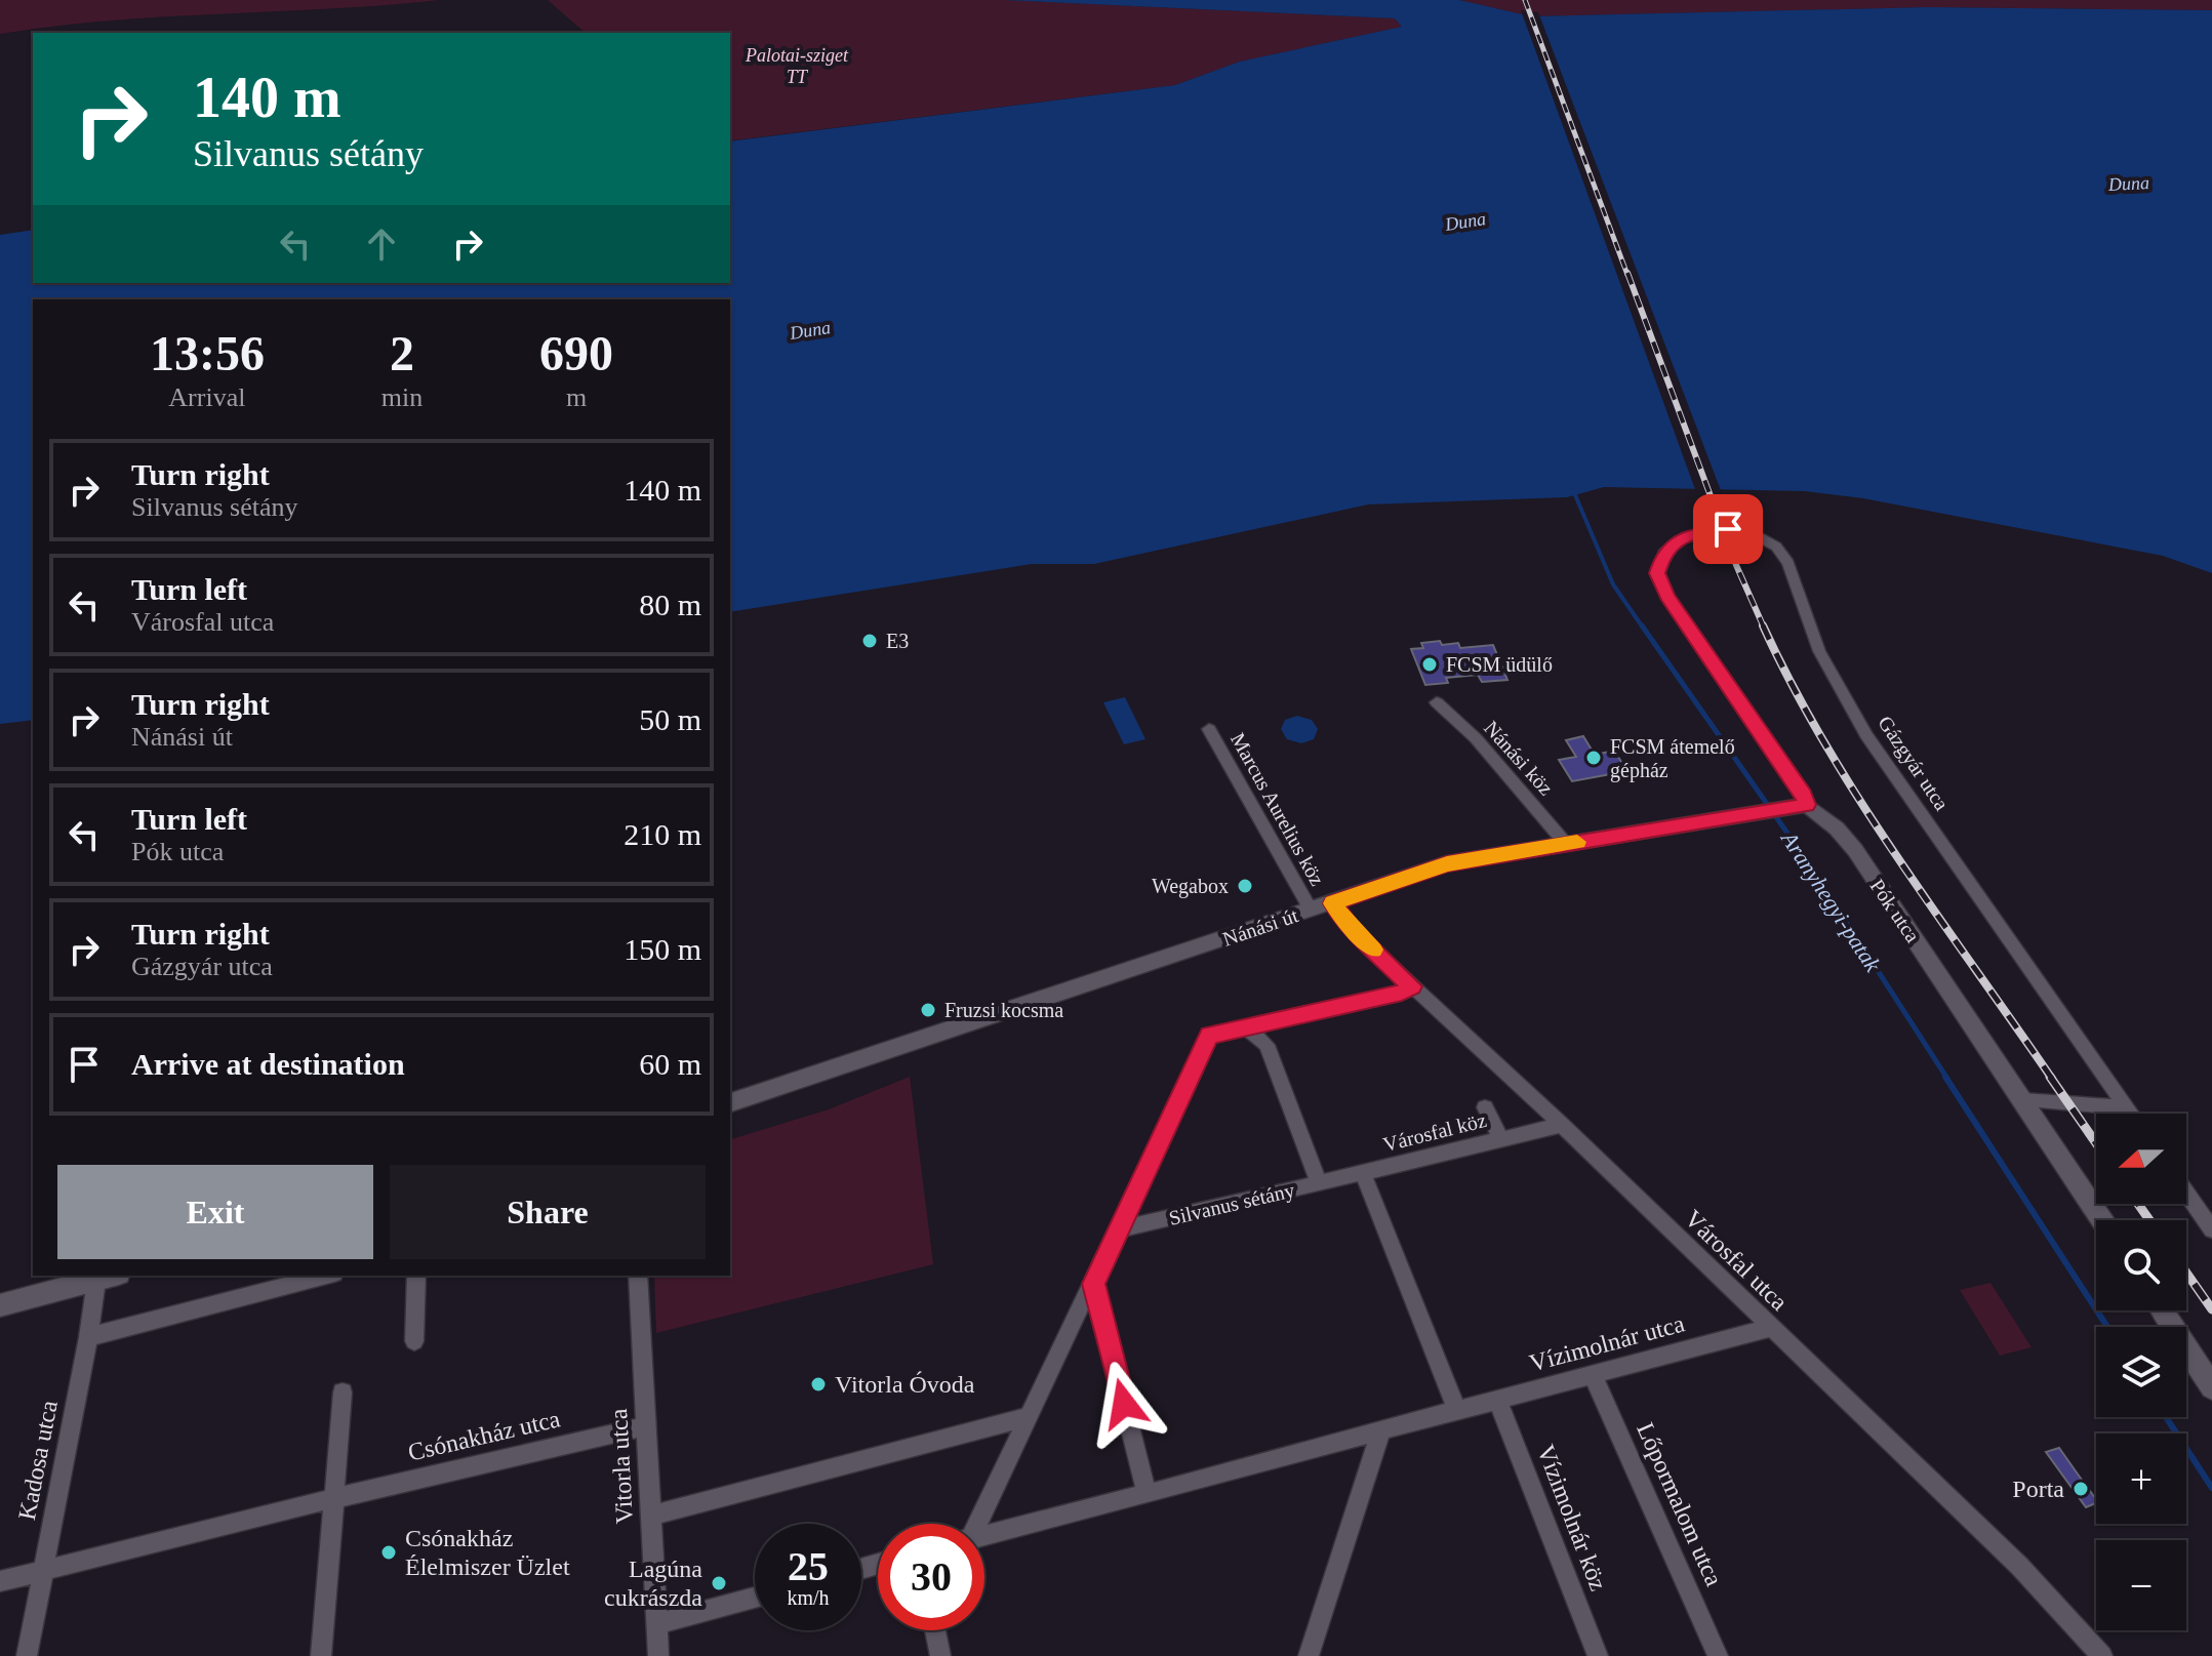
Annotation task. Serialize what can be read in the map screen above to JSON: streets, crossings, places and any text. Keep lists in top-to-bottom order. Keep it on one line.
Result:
{"streets":{"street":["Nánási köz","Gázgyár utca","Marcus Aurelius köz","Pók utca","Nánási út","Városfal köz","Silvanus sétány","Városfal utca","Vízimolnár utca","Csónakház utca","Kadosa utca","Vitorla utca","Lőpormalom utca","Vízimolnár köz"]},"crossings":[["Nánási köz","Nánási út"],["Gázgyár utca","Pók utca"],["Marcus Aurelius köz","Nánási út"],["Pók utca","Nánási út"],["Nánási út","Városfal utca"],["Városfal köz","Silvanus sétány"],["Városfal köz","Városfal utca"],["Városfal utca","Vízimolnár utca"],["Vízimolnár utca","Lőpormalom utca"],["Vízimolnár utca","Vízimolnár köz"],["Csónakház utca","Kadosa utca"],["Csónakház utca","Vitorla utca"]],"water":["Duna","Aranyhegyi-patak"],"parks":["Palotai-sziget TT"],"places":["E3","FCSM üdülő","FCSM átemelő gépház","Wegabox","Fruzsi kocsma","Vitorla Óvoda","Porta","Csónakház Élelmiszer Üzlet","Lagúna cukrászda"],"north":"left","page":{"turn":["140 m","Silvanus sétány"],"eta":["13:56","Arrival","2","min","690","m"],"list":[{"name":"Turn right","note":"Silvanus sétány","value":"140 m"},{"name":"Turn left","note":"Városfal utca","value":"80 m"},{"name":"Turn right","note":"Nánási út","value":"50 m"},{"name":"Turn left","note":"Pók utca","value":"210 m"},{"name":"Turn right","note":"Gázgyár utca","value":"150 m"},{"name":"Arrive at destination","value":"60 m"}],"map_buttons":["+","−"],"buttons":["Exit","Share"],"speed":"25 km/h","limit":"30"}}
